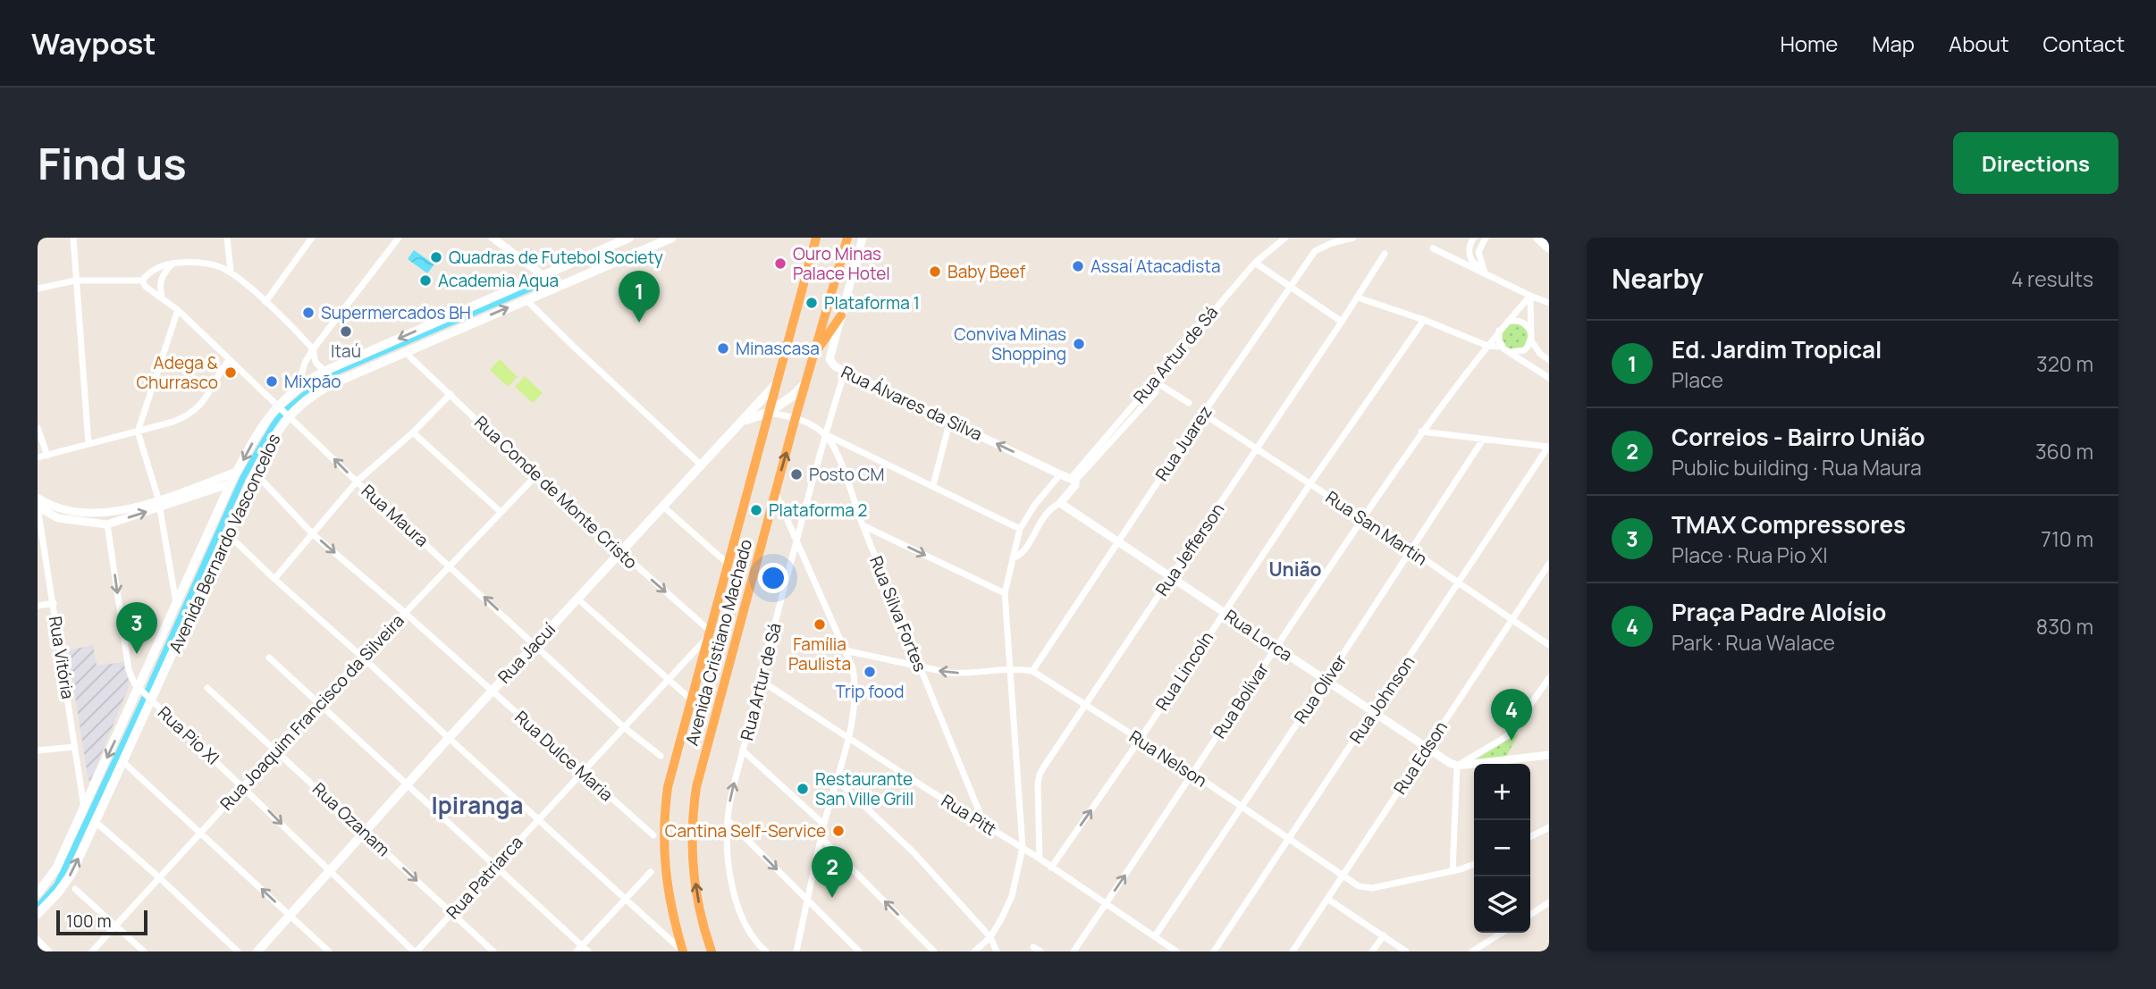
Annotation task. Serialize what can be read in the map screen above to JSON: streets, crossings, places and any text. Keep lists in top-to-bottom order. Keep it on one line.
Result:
{"streets":{"highway":["Avenida Cristiano Machado"],"main road":["Avenida Bernardo Vasconcelos","Rua Jacuí"],"street":["Rua Artur de Sá","Rua Álvares da Silva","Rua Juarez","Rua Conde de Monte Cristo","Rua Maura","Rua San Martin","Rua Jefferson","Rua Silva Fortes","Rua Lorca","Rua Vitória","Rua Lincoln","Rua Oliver","Rua Johnson","Rua Bolívar","Rua Joaquim Francisco da Silveira","Rua Pio XI","Rua Dulce Maria","Rua Edson","Rua Nelson","Rua Pitt","Rua Ozanam","Rua Patriarca"]},"crossings":[["Rua Artur de Sá","Rua Álvares da Silva"],["Rua Artur de Sá","Rua Silva Fortes"],["Rua Artur de Sá","Rua Lorca"],["Rua Artur de Sá","Rua Nelson"],["Rua Artur de Sá","Rua Pitt"],["Rua Juarez","Rua San Martin"],["Rua Juarez","Rua Lorca"],["Rua Juarez","Rua Nelson"],["Rua Conde de Monte Cristo","Avenida Bernardo Vasconcelos"],["Rua Conde de Monte Cristo","Avenida Cristiano Machado"],["Rua Conde de Monte Cristo","Rua Jacuí"],["Rua Conde de Monte Cristo","Rua Joaquim Francisco da Silveira"],["Rua Conde de Monte Cristo","Rua Patriarca"],["Rua Maura","Avenida Bernardo Vasconcelos"],["Rua Maura","Rua Jacuí"],["Rua Maura","Rua Joaquim Francisco da Silveira"],["Rua Maura","Rua Patriarca"],["Rua San Martin","Rua Jefferson"],["Rua San Martin","Rua Lincoln"],["Rua San Martin","Rua Oliver"],["Rua San Martin","Rua Johnson"],["Rua San Martin","Rua Bolívar"],["Rua San Martin","Rua Edson"],["Avenida Bernardo Vasconcelos","Rua Vitória"],["Avenida Bernardo Vasconcelos","Rua Pio XI"],["Avenida Bernardo Vasconcelos","Rua Dulce Maria"],["Rua Jefferson","Rua Lorca"],["Rua Jefferson","Rua Nelson"],["Rua Jefferson","Rua Pitt"],["Rua Silva Fortes","Rua Nelson"],["Rua Silva Fortes","Rua Pitt"],["Rua Lorca","Rua Lincoln"],["Rua Lorca","Rua Oliver"],["Rua Lorca","Rua Johnson"],["Rua Lorca","Rua Bolívar"],["Rua Lorca","Rua Edson"],["Avenida Cristiano Machado","Rua Jacuí"],["Avenida Cristiano Machado","Rua Patriarca"],["Rua Jacuí","Rua Pio XI"],["Rua Jacuí","Rua Dulce Maria"],["Rua Jacuí","Rua Ozanam"],["Rua Lincoln","Rua Nelson"],["Rua Lincoln","Rua Pitt"],["Rua Oliver","Rua Nelson"],["Rua Oliver","Rua Pitt"],["Rua Johnson","Rua Nelson"],["Rua Bolívar","Rua Nelson"],["Rua Bolívar","Rua Pitt"],["Rua Joaquim Francisco da Silveira","Rua Pio XI"],["Rua Joaquim Francisco da Silveira","Rua Dulce Maria"],["Rua Joaquim Francisco da Silveira","Rua Ozanam"],["Rua Pio XI","Rua Patriarca"],["Rua Dulce Maria","Rua Patriarca"],["Rua Edson","Rua Nelson"],["Rua Ozanam","Rua Patriarca"]],"one_way":["Rua Pio XI"],"districts":["União","Ipiranga"],"places":["Quadras de Futebol Society","Ouro Minas Palace Hotel","Assaí Atacadista","Baby Beef","Academia Aqua","Plataforma 1","Supermercados BH","Itaú","Conviva Minas Shopping","Minascasa","Adega & Churrasco","Mixpão","Posto CM","Plataforma 2","Família Paulista","Trip food","Restaurante San Ville Grill","Cantina Self-Service"],"scale_bar":"100 m","page":{"header":"Waypost","nav":["Home","Map","About","Contact"],"buttons":"Directions","title":"Find us","heading":["Nearby","4 results"],"pins":["1","3","4","2"],"list":[{"mark":"1","name":"Ed. Jardim Tropical","note":"Place","value":"320 m"},{"mark":"2","name":"Correios - Bairro União","note":"Public building · Rua Maura","value":"360 m"},{"mark":"3","name":"TMAX Compressores","note":"Place · Rua Pio XI","value":"710 m"},{"mark":"4","name":"Praça Padre Aloísio","note":"Park · Rua Walace","value":"830 m"}],"map_buttons":["+","−"],"scale":"100 m"}}
